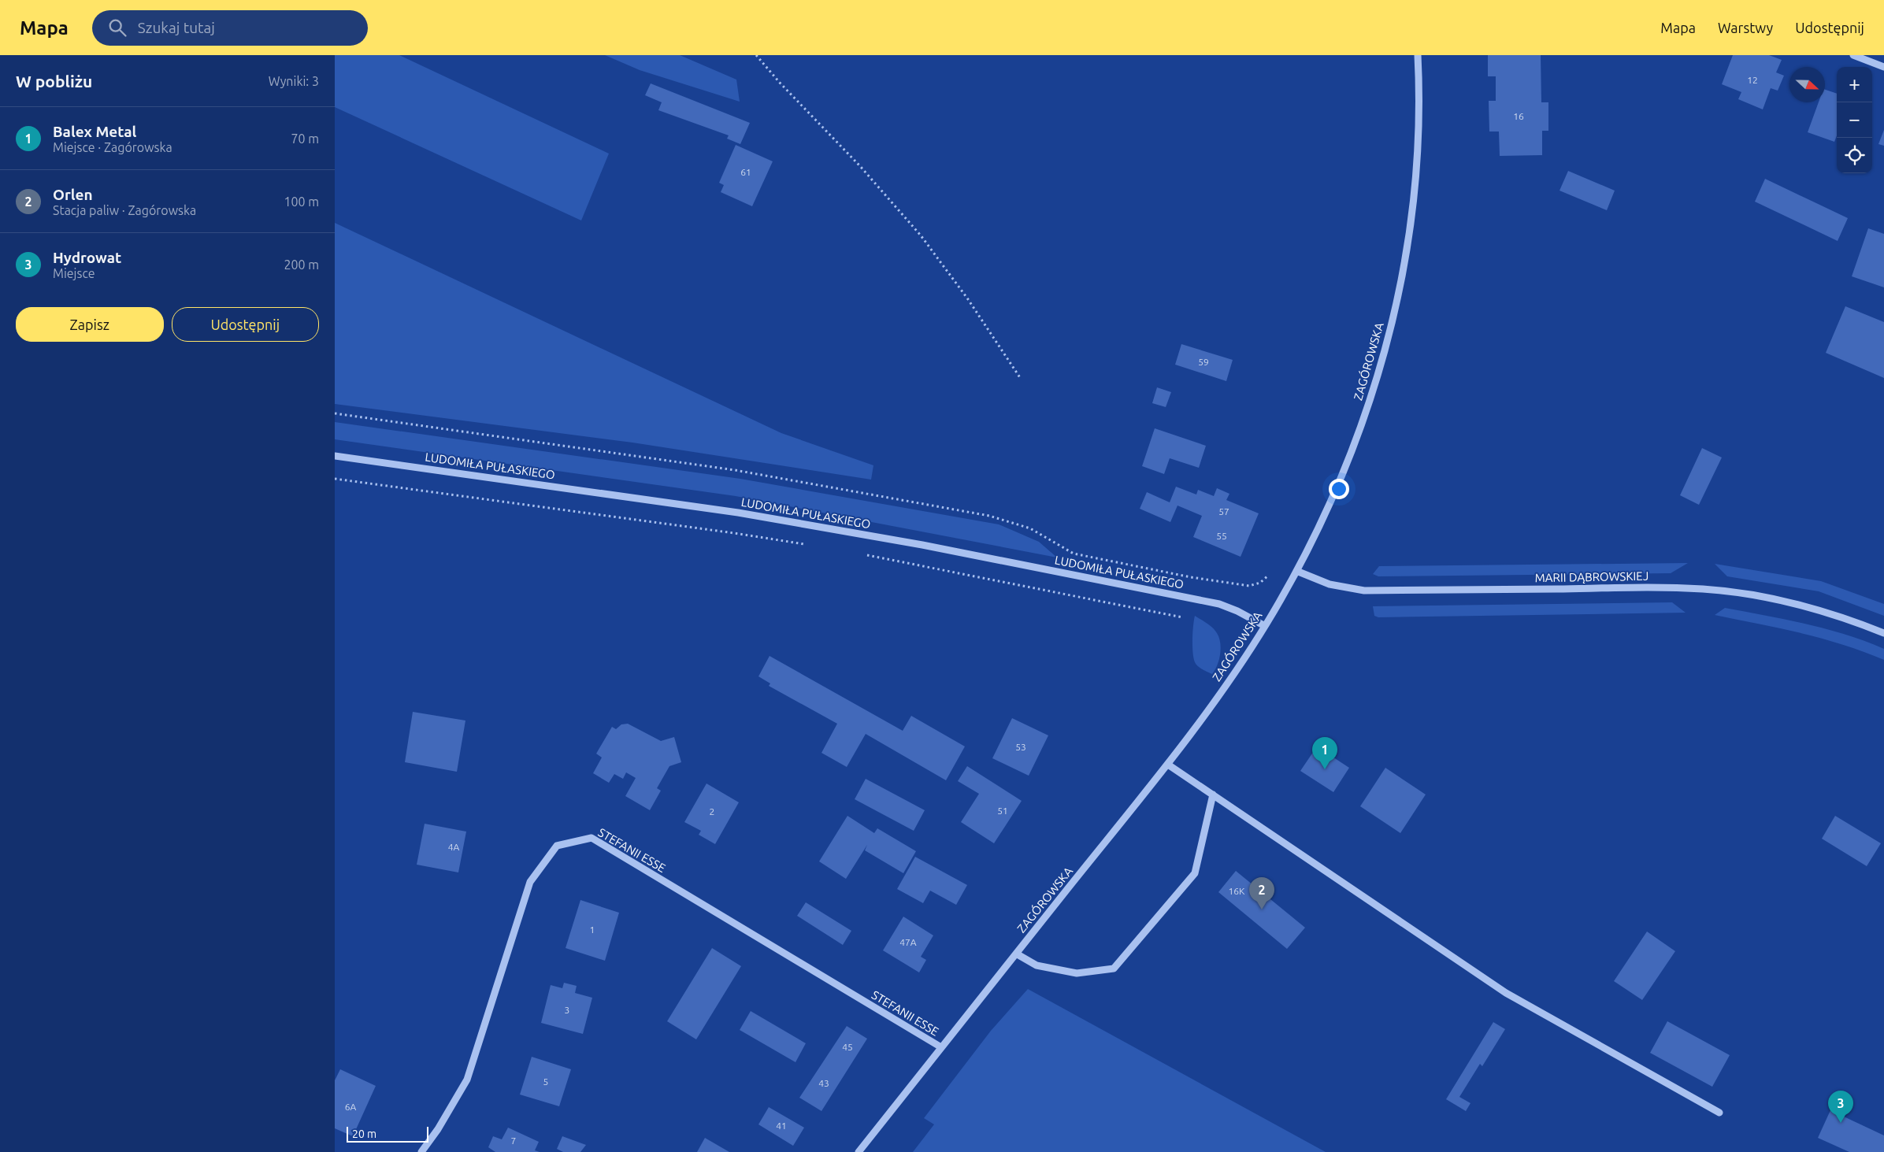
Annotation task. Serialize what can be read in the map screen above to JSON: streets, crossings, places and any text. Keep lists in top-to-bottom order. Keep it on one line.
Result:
{"streets":{"street":["ZAGÓROWSKA","LUDOMIŁA PUŁASKIEGO","MARII DĄBROWSKIEJ","STEFANII ESSE"]},"crossings":[["ZAGÓROWSKA","LUDOMIŁA PUŁASKIEGO"],["ZAGÓROWSKA","MARII DĄBROWSKIEJ"],["ZAGÓROWSKA","STEFANII ESSE"]],"house_numbers":["12","16","61","59","57","55","53","51","2","4A","16K","1","47A","3","45","5","43","6A","41","7"],"scale_bar":"20 m","north":"right","page":{"header":"Mapa","search":"Szukaj tutaj","nav":["Mapa","Warstwy","Udostępnij"],"heading":["W pobliżu","Wyniki: 3"],"map_buttons":["+","−"],"list":[{"mark":"1","name":"Balex Metal","note":"Miejsce · Zagórowska","value":"70 m"},{"mark":"2","name":"Orlen","note":"Stacja paliw · Zagórowska","value":"100 m"},{"mark":"3","name":"Hydrowat","note":"Miejsce","value":"200 m"}],"buttons":["Zapisz","Udostępnij"],"pins":["1","2","3"],"scale":"20 m"}}
